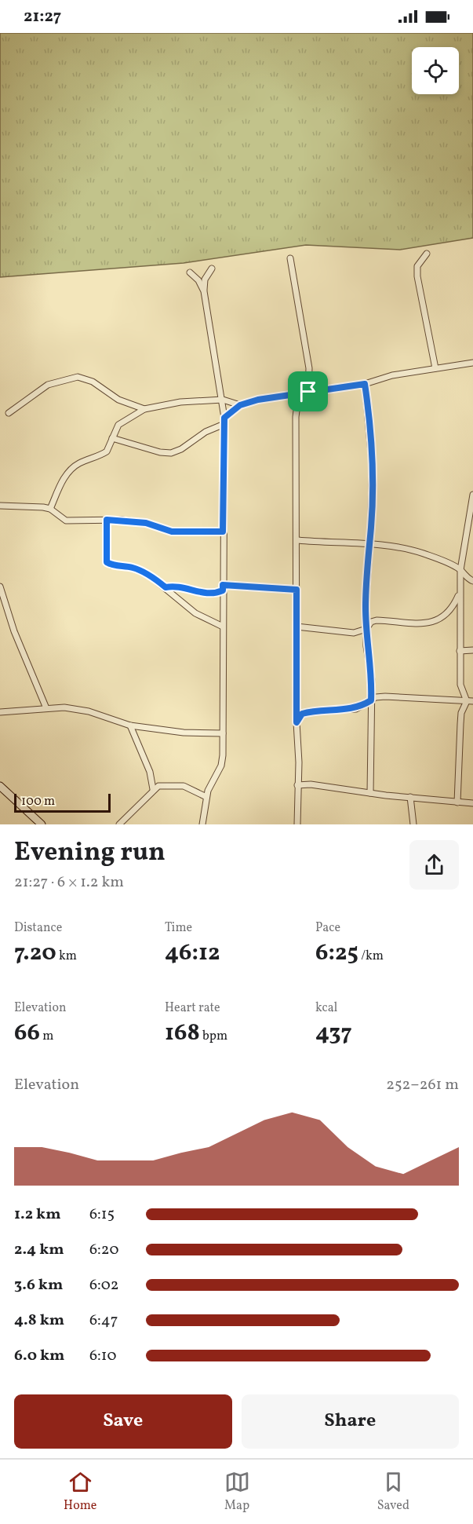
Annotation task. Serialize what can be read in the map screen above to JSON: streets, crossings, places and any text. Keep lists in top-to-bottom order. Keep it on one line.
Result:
{"scale_bar":"100 m","page":{"status":"21:27","scale":"100 m","heading":["Evening run","21:27 · 6 × 1.2 km"],"stats":[["Distance","7.20 km"],["Time","46:12"],["Pace","6:25 /km"],["Elevation","66 m"],["Heart rate","168 bpm"],["kcal","437"]],"chart":["Elevation","252–261 m"],"list":[{"name":"1.2 km","note":"6:15"},{"name":"2.4 km","note":"6:20"},{"name":"3.6 km","note":"6:02"},{"name":"4.8 km","note":"6:47"},{"name":"6.0 km","note":"6:10"}],"buttons":["Save","Share"],"tabs":["Home","Map","Saved"]}}
